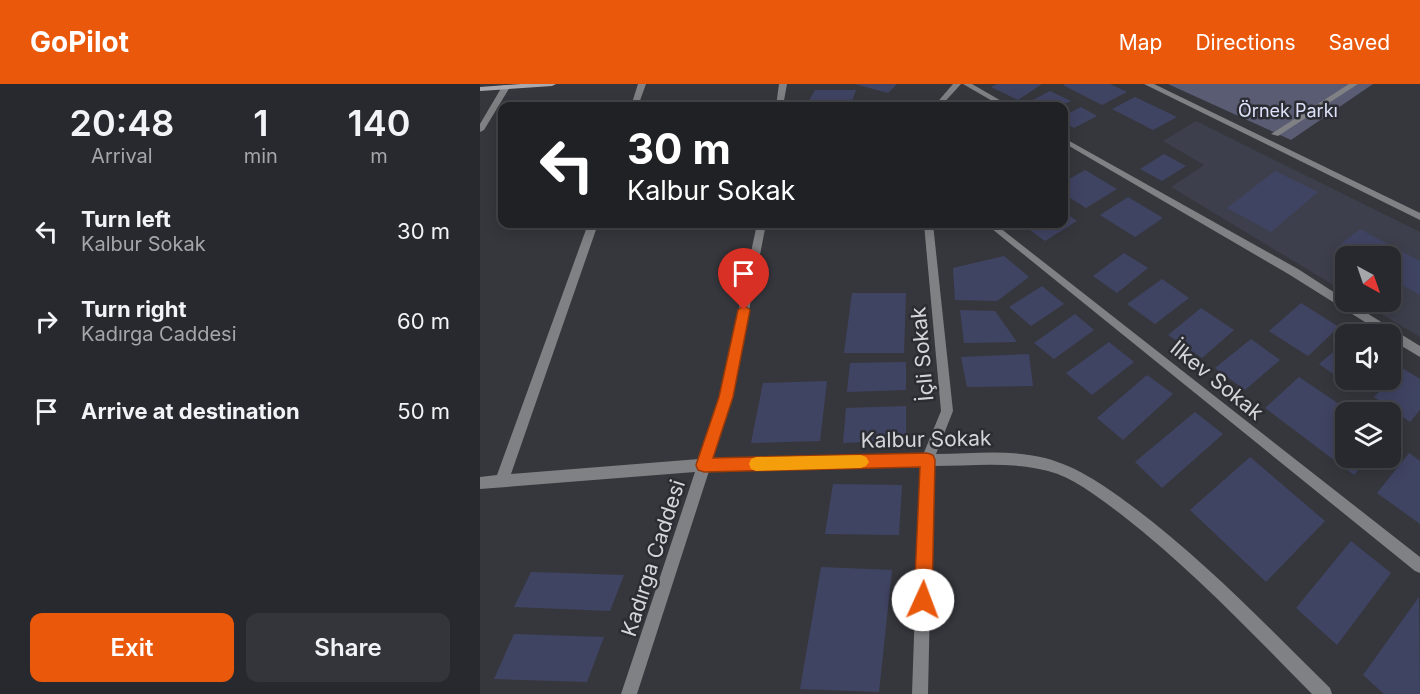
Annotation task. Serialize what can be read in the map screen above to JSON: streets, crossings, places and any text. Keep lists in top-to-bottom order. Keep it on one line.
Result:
{"streets":{"street":["İçli Sokak","İlkev Sokak","Kalbur Sokak","Kadırga Caddesi"]},"crossings":[["İçli Sokak","Kalbur Sokak"],["Kalbur Sokak","Kadırga Caddesi"]],"parks":["Örnek Parkı"],"north":"bottom right","page":{"header":"GoPilot","nav":["Map","Directions","Saved"],"eta":["20:48","Arrival","1","min","140","m"],"turn":["30 m","Kalbur Sokak"],"list":[{"name":"Turn left","note":"Kalbur Sokak","value":"30 m"},{"name":"Turn right","note":"Kadırga Caddesi","value":"60 m"},{"name":"Arrive at destination","value":"50 m"}],"buttons":["Exit","Share"]}}
